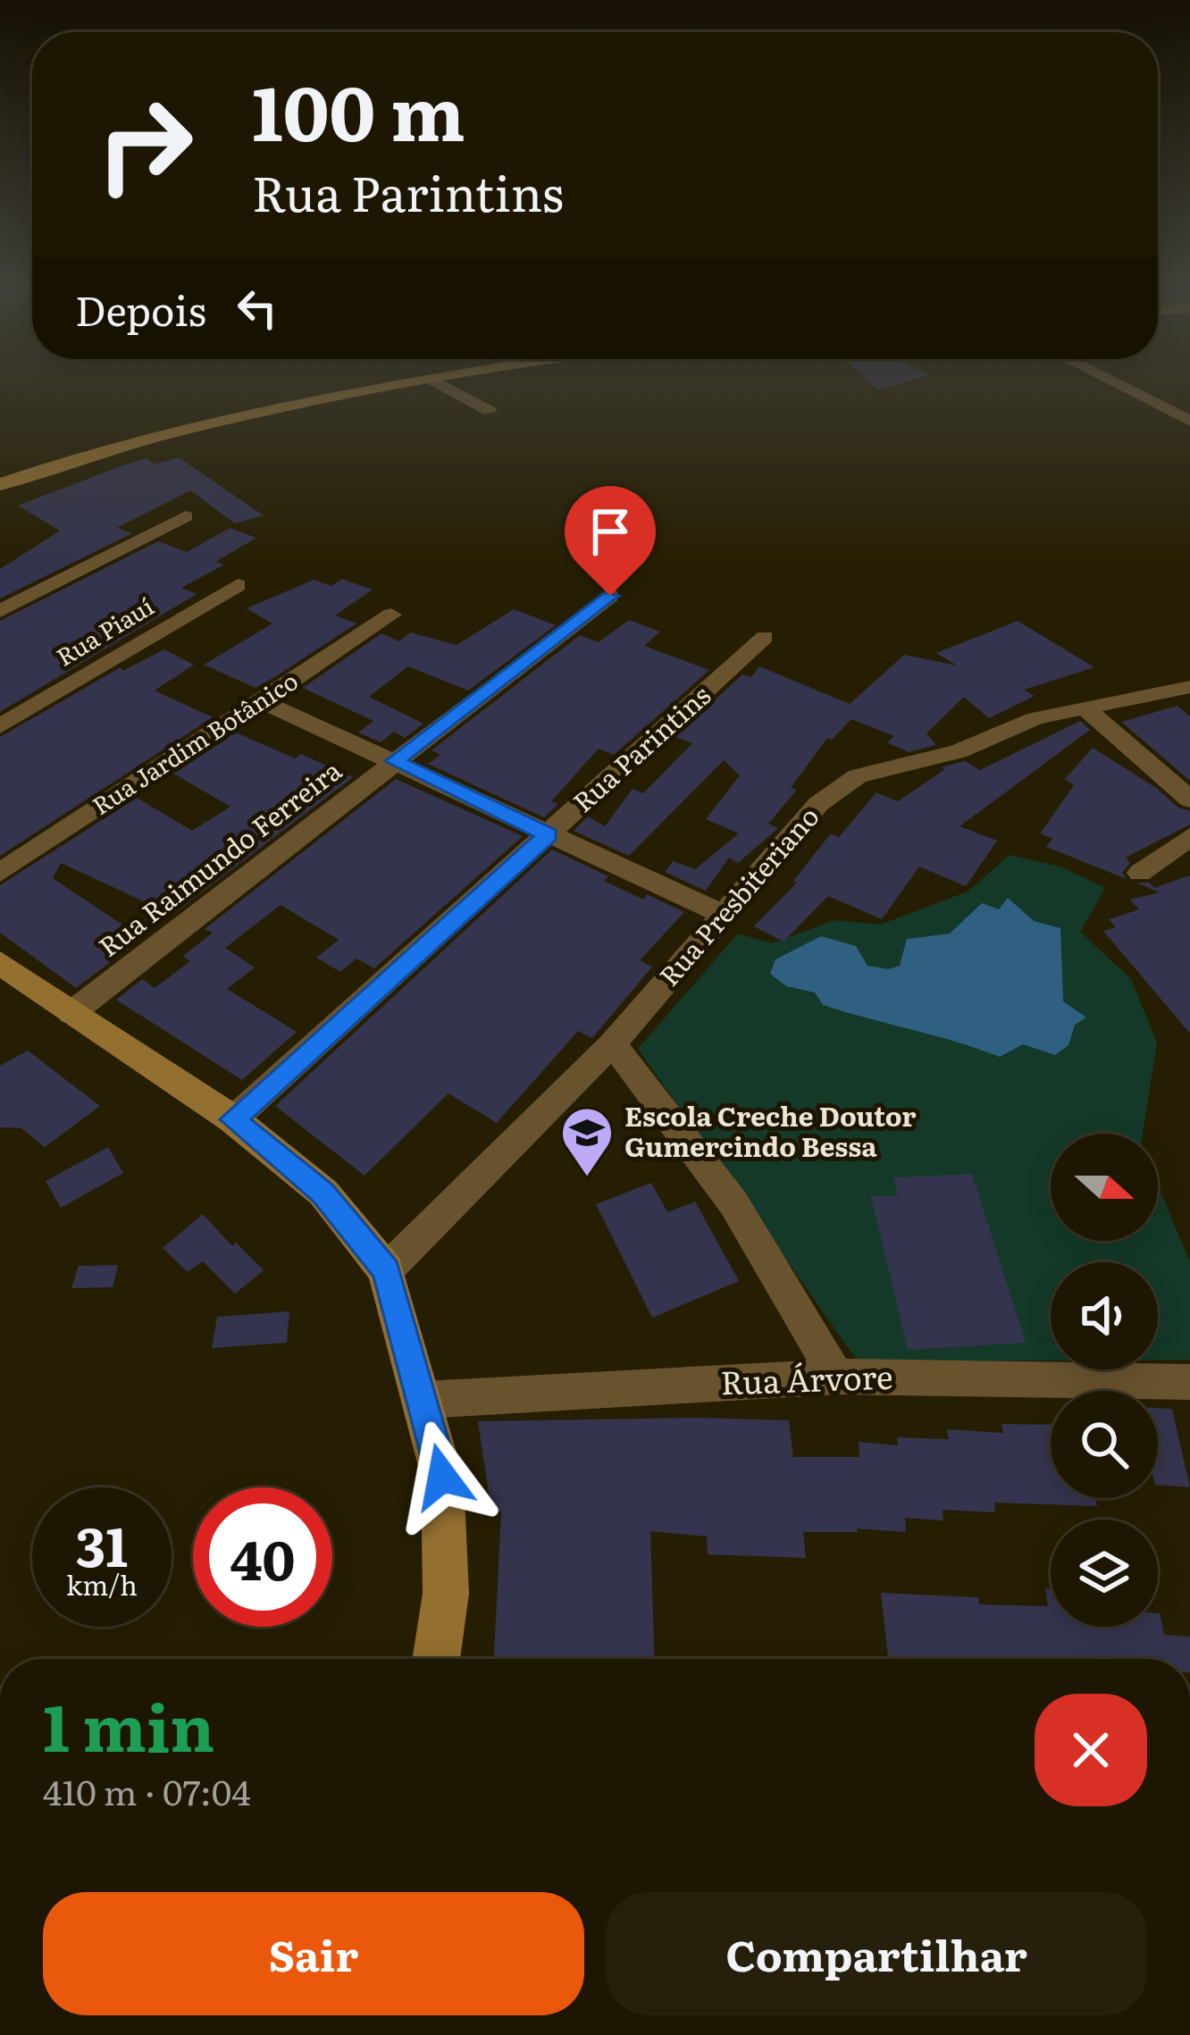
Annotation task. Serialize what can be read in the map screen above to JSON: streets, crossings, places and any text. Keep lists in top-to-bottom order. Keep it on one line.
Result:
{"streets":{"street":["Rua Piauí","Rua Jardim Botânico","Rua Parintins","Rua Raimundo Ferreira","Rua Presbiteriano","Rua Árvore"]},"places":{"school or university":["Escola Creche Doutor Gumercindo Bessa"]},"north":"right","page":{"turn":["100 m","Rua Parintins"],"then":"Depois","speed":"31 km/h","limit":"40","heading":["1 min","410 m · 07:04"],"buttons":["Sair","Compartilhar"]}}
